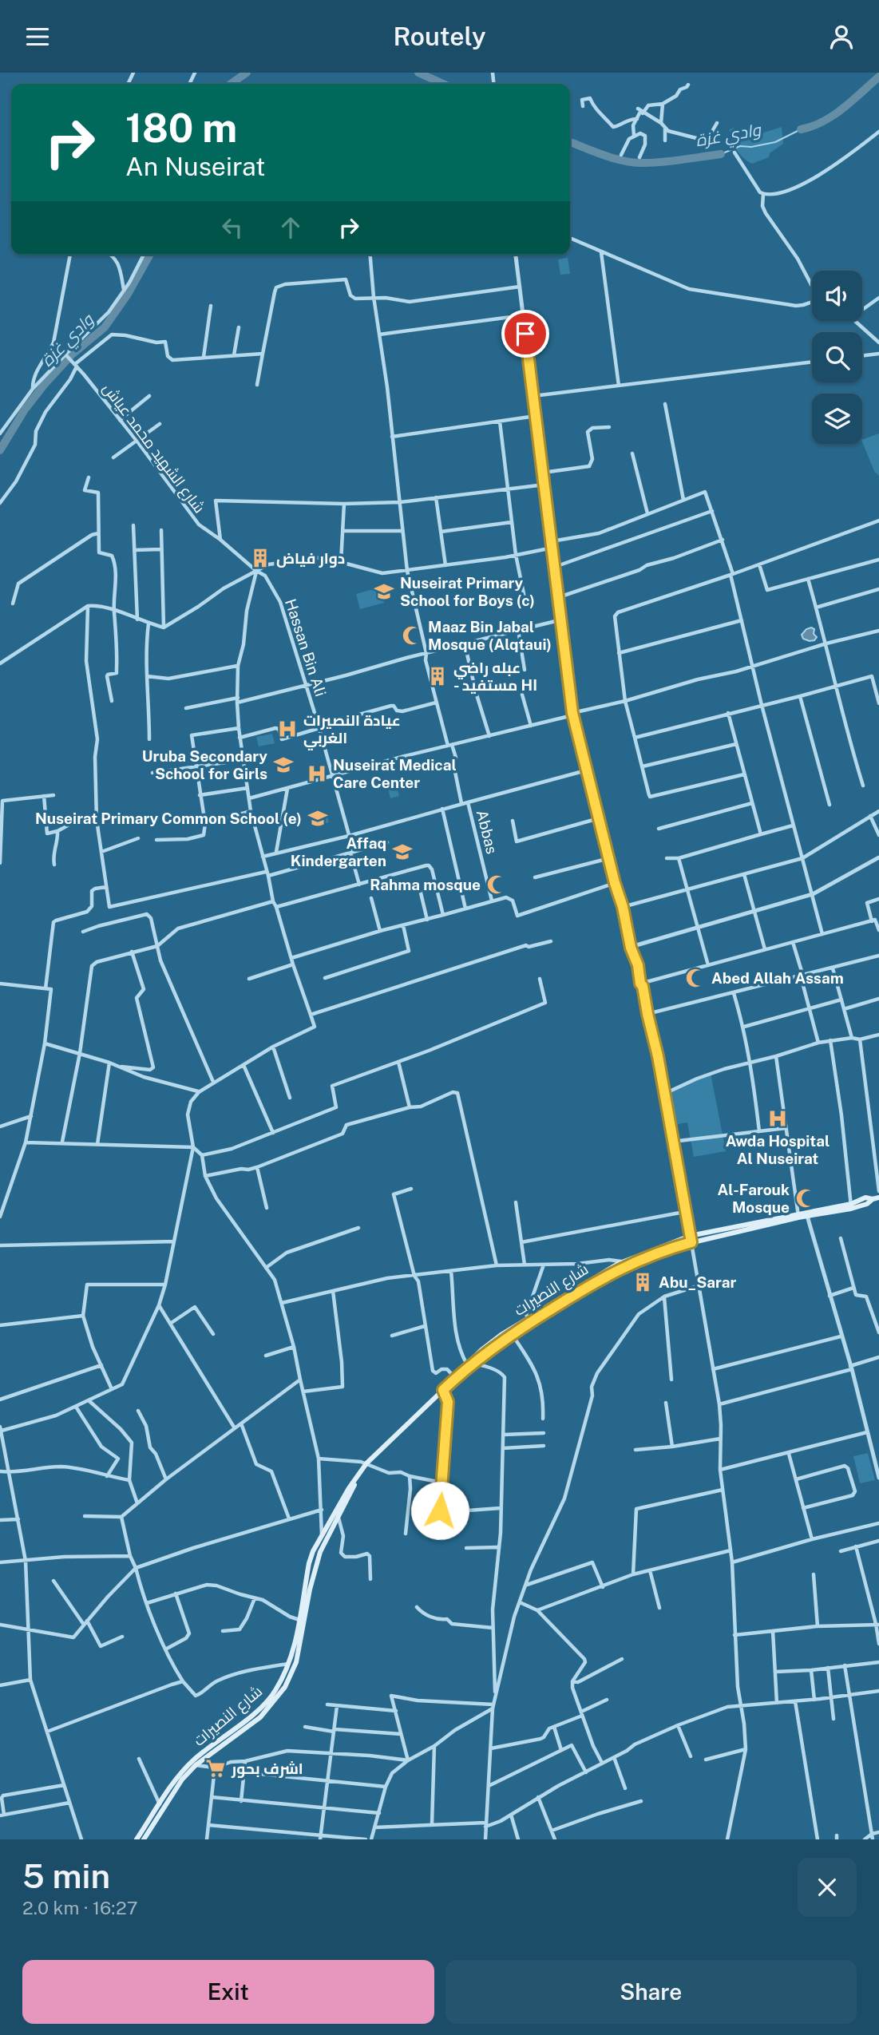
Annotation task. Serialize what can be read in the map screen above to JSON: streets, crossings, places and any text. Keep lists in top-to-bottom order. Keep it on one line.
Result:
{"streets":{"main road":["شارع النصيرات"],"street":["شارع الشهيد محمد عياش","Hassan Bin Ali","Abbas"]},"crossings":[["شارع الشهيد محمد عياش","Hassan Bin Ali"]],"water":["وادي غزة"],"places":{"building":["دوار فياض","عبله راضي - مستفيد HI","Abu_Sarar"],"school or university":["Nuseirat Primary School for Boys (c)","Uruba Secondary School for Girls","Nuseirat Primary Common School (e)","Affaq Kindergarten"],"mosque":["Maaz Bin Jabal Mosque (Alqtaui)","Rahma mosque","Abed Allah Assam","Al-Farouk Mosque"],"hospital":["عيادة النصيرات الغربي","Nuseirat Medical Care Center","Awda Hospital Al Nuseirat"],"supermarket":["اشرف بحور"]},"page":{"header":"Routely","turn":["180 m","An Nuseirat"],"heading":["5 min","2.0 km · 16:27"],"buttons":["Exit","Share"]}}
